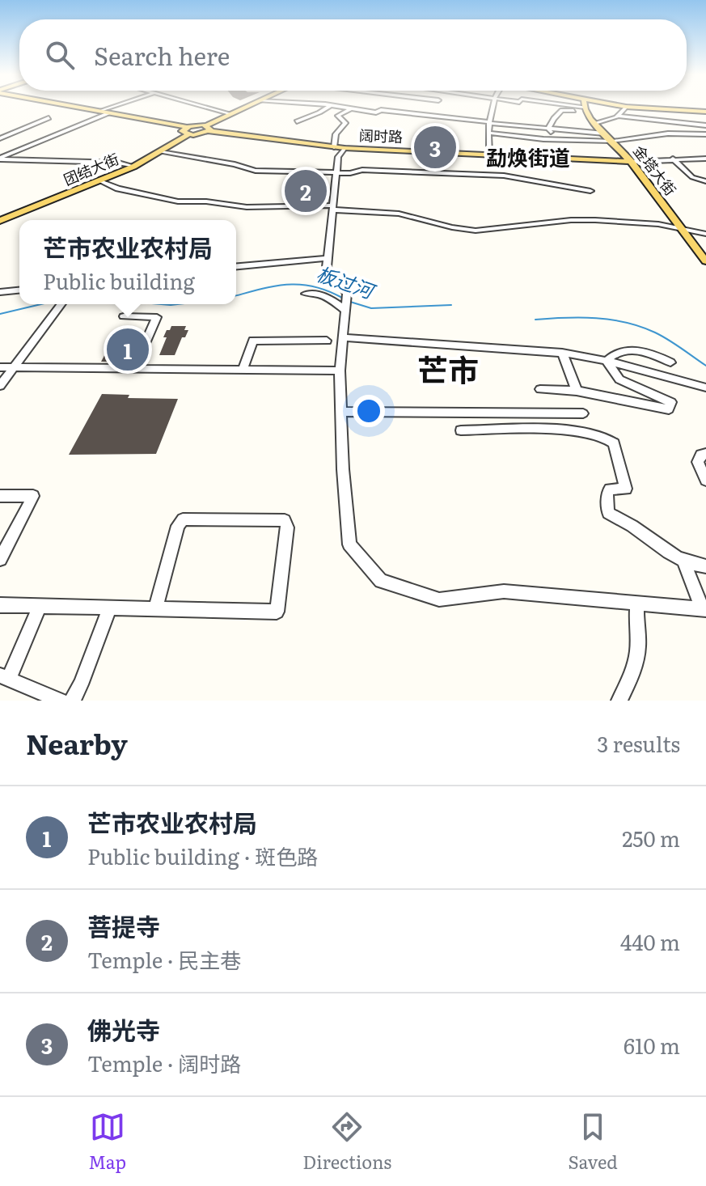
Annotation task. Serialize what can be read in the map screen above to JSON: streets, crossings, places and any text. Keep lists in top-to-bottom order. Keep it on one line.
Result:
{"streets":{"main road":["阔时路","团结大街","金塔大街"]},"crossings":[["阔时路","金塔大街"]],"districts":["勐焕街道","芒市"],"water":["板过河"],"page":{"search":"Search here","pins":["3","2","1"],"popup":["芒市农业农村局","Public building"],"heading":["Nearby","3 results"],"list":[{"mark":"1","name":"芒市农业农村局","note":"Public building · 斑色路","value":"250 m"},{"mark":"2","name":"菩提寺","note":"Temple · 民主巷","value":"440 m"},{"mark":"3","name":"佛光寺","note":"Temple · 阔时路","value":"610 m"}],"nav":["Map","Directions","Saved"]}}
